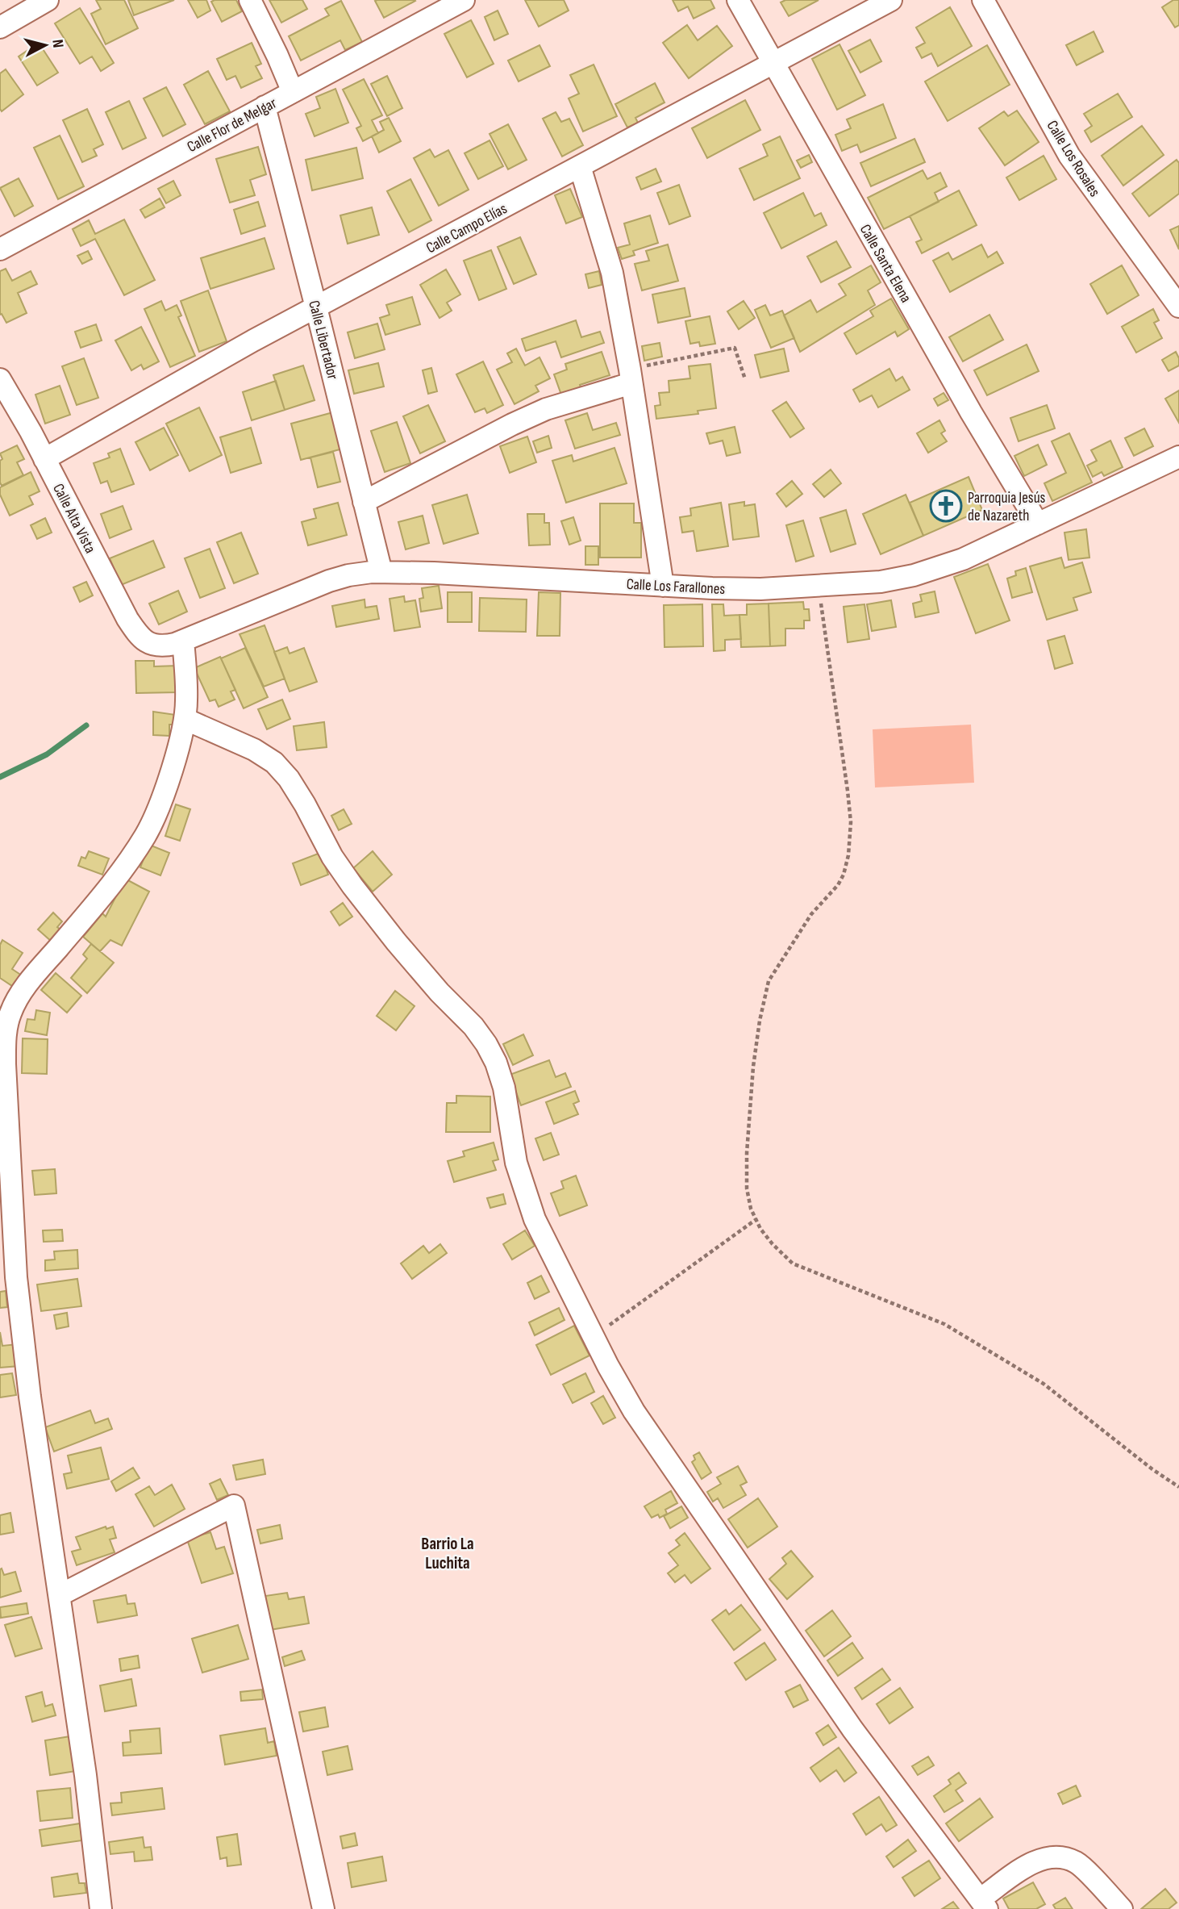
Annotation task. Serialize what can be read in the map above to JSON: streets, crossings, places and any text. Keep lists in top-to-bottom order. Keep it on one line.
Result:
{"streets":{"street":["Calle Flor de Melgar","Calle Los Rosales","Calle Campo Elías","Calle Santa Elena","Calle Libertador","Calle Alta Vista","Calle Los Farallones"]},"crossings":[["Calle Flor de Melgar","Calle Libertador"],["Calle Campo Elías","Calle Santa Elena"],["Calle Campo Elías","Calle Libertador"],["Calle Campo Elías","Calle Alta Vista"],["Calle Santa Elena","Calle Los Farallones"],["Calle Libertador","Calle Los Farallones"],["Calle Alta Vista","Calle Los Farallones"]],"districts":["Barrio La Luchita"],"places":{"church":["Parroquia Jesús de Nazareth"]},"north":"right"}
